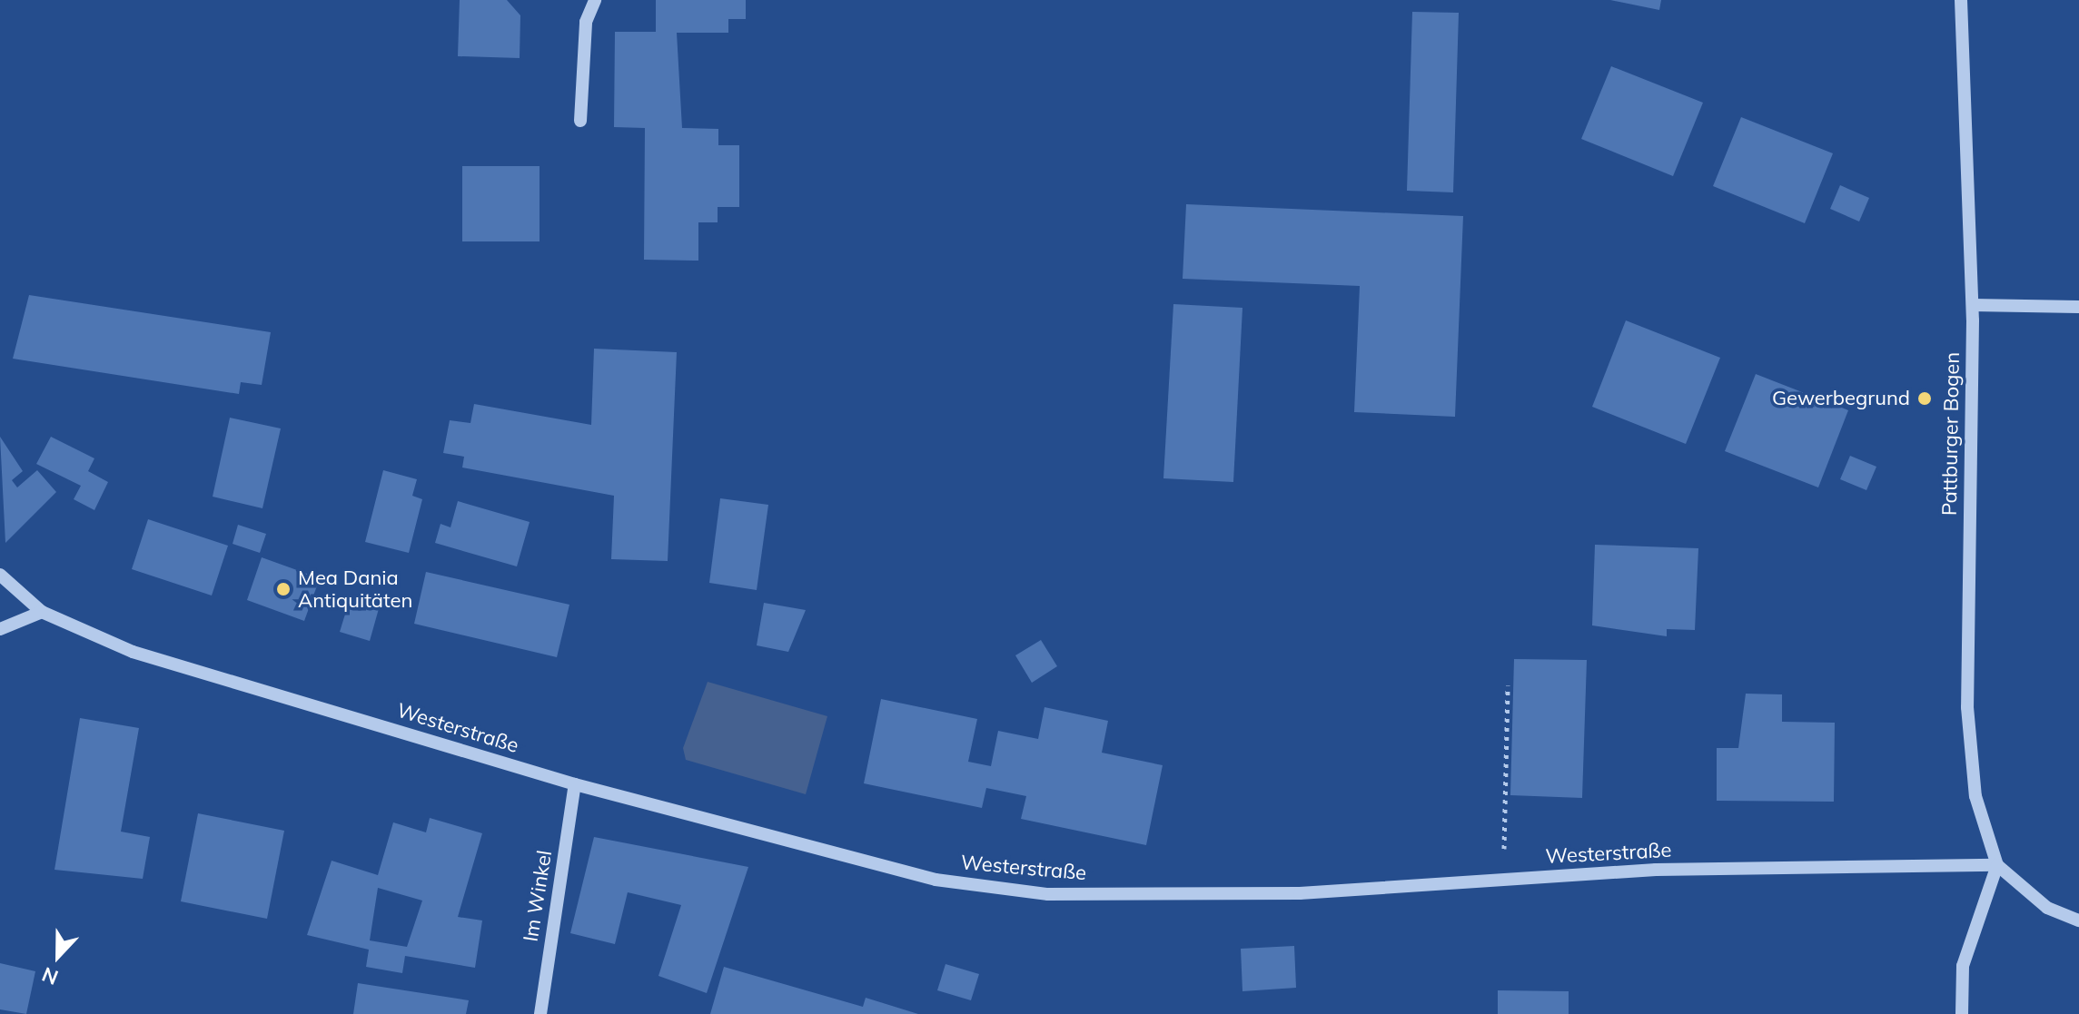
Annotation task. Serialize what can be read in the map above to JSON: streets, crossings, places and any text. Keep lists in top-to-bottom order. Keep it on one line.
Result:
{"streets":{"street":["Pattburger Bogen","Westerstraße","Im Winkel"]},"crossings":[["Pattburger Bogen","Westerstraße"],["Westerstraße","Im Winkel"]],"places":["Gewerbegrund","Mea Dania Antiquitäten"],"north":"bottom"}
